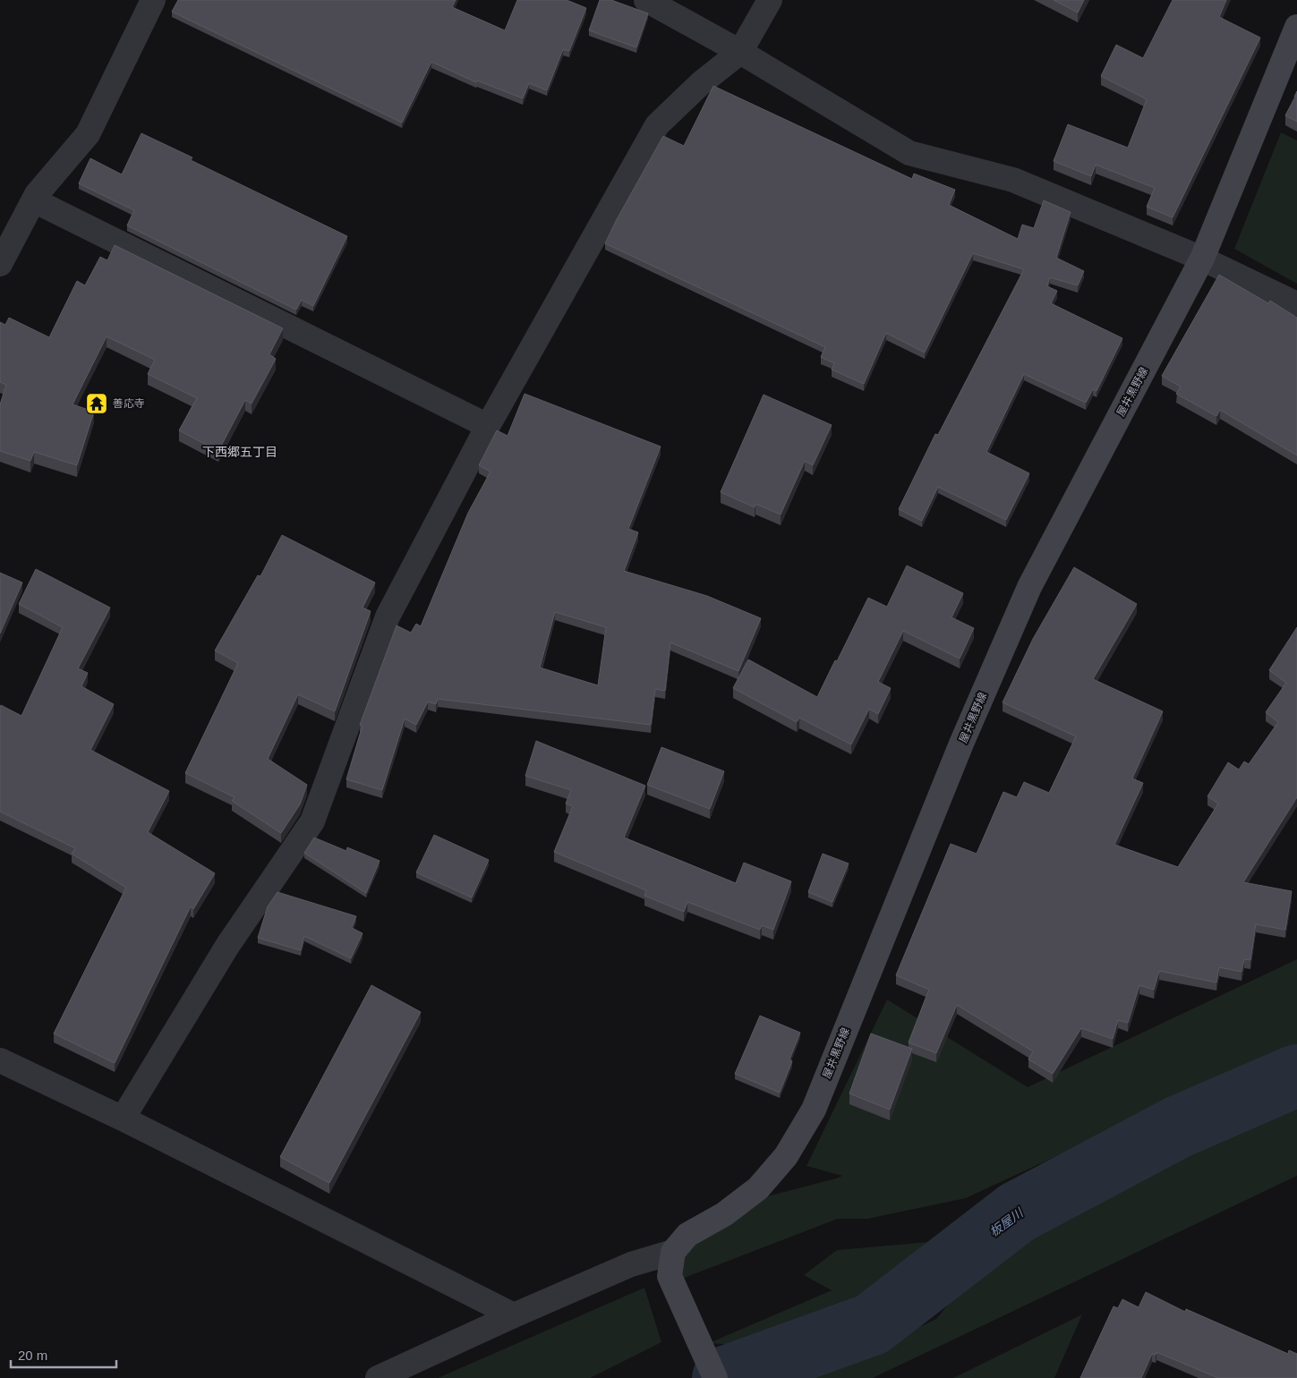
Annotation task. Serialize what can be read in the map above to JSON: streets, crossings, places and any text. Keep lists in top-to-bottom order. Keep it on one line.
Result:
{"streets":{"main road":["屋井黒野線"]},"districts":["下西郷五丁目"],"water":["板屋川"],"places":{"temple":["善応寺"]},"scale_bar":"20 m"}
